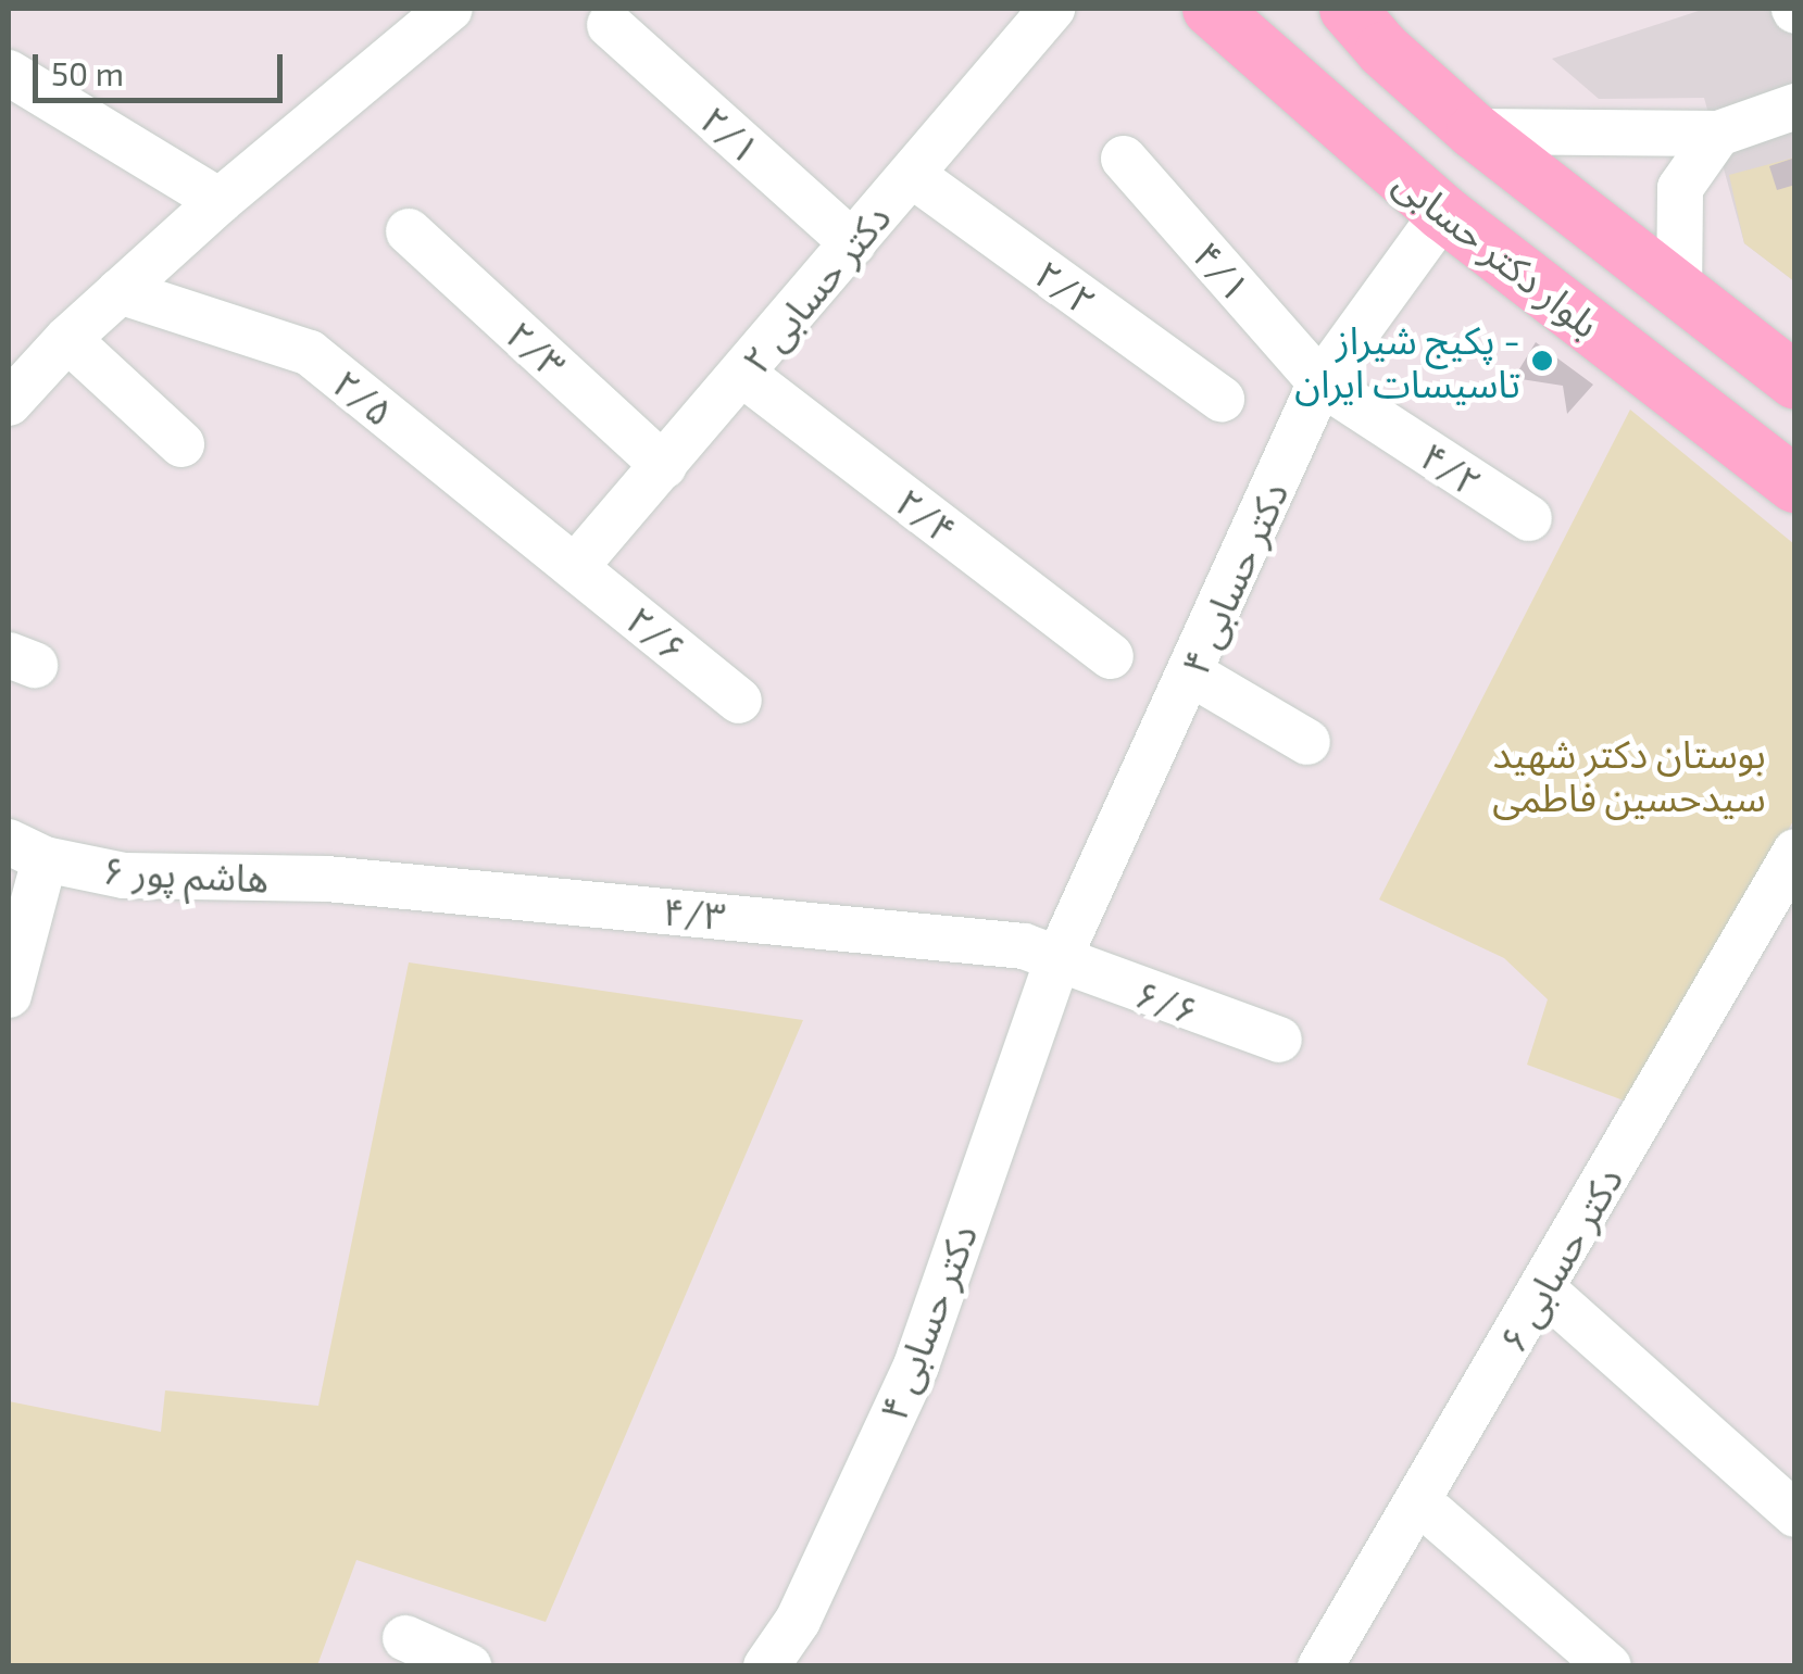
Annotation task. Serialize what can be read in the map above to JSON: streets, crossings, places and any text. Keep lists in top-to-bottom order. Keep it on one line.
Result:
{"streets":{"main road":["بلوار دکتر حسابی"],"street":["۲/۱","۴/۱","۲/۲","دکتر حسابی ۲","۲/۳","۲/۵","۴/۲","۲/۴","دکتر حسابی ۴","۲/۶","هاشم پور ۶","۴/۳","۶/۶","۶ دکتر حسابی","۴ دکتر حسابی"]},"crossings":[["۲/۱","دکتر حسابی ۲"],["بلوار دکتر حسابی","دکتر حسابی ۴"],["۴/۱","۴/۲"],["۴/۱","دکتر حسابی ۴"],["۲/۲","دکتر حسابی ۲"],["دکتر حسابی ۲","۲/۳"],["دکتر حسابی ۲","۲/۵"],["دکتر حسابی ۲","۲/۴"],["دکتر حسابی ۲","۲/۶"],["۲/۵","۲/۶"],["۴/۲","دکتر حسابی ۴"],["دکتر حسابی ۴","۴/۳"],["دکتر حسابی ۴","۶/۶"],["دکتر حسابی ۴","۴ دکتر حسابی"],["هاشم پور ۶","۴/۳"],["۴/۳","۶/۶"],["۴/۳","۴ دکتر حسابی"],["۶/۶","۴ دکتر حسابی"]],"parks":["بوستان دکتر شهید سیدحسین فاطمی"],"places":["پکیج شیراز - تاسیسات ایران"],"scale_bar":"50 m"}
